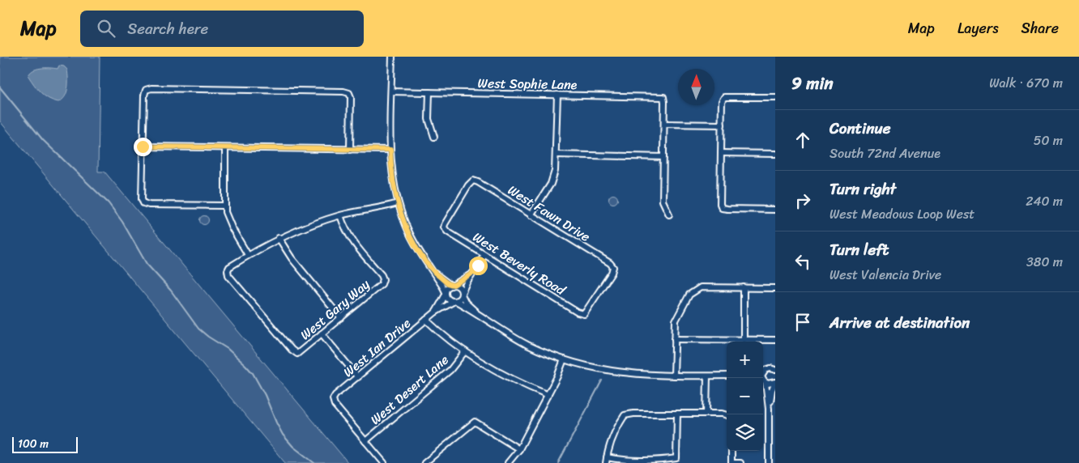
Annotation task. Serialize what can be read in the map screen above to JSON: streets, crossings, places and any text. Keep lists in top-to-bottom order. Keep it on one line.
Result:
{"streets":{"street":["West Sophie Lane","West Fawn Drive","West Beverly Road","West Gary Way","West Ian Drive","West Desert Lane"]},"crossings":[["West Fawn Drive","West Beverly Road"],["West Ian Drive","West Desert Lane"]],"scale_bar":"100 m","north":"top","page":{"header":"Map","search":"Search here","nav":["Map","Layers","Share"],"heading":["9 min","Walk · 670 m"],"list":[["Continue","South 72nd Avenue","50 m"],["Turn right","West Meadows Loop West","240 m"],["Turn left","West Valencia Drive","380 m"],"Arrive at destination"],"map_buttons":["+","−"],"scale":"100 m"}}
